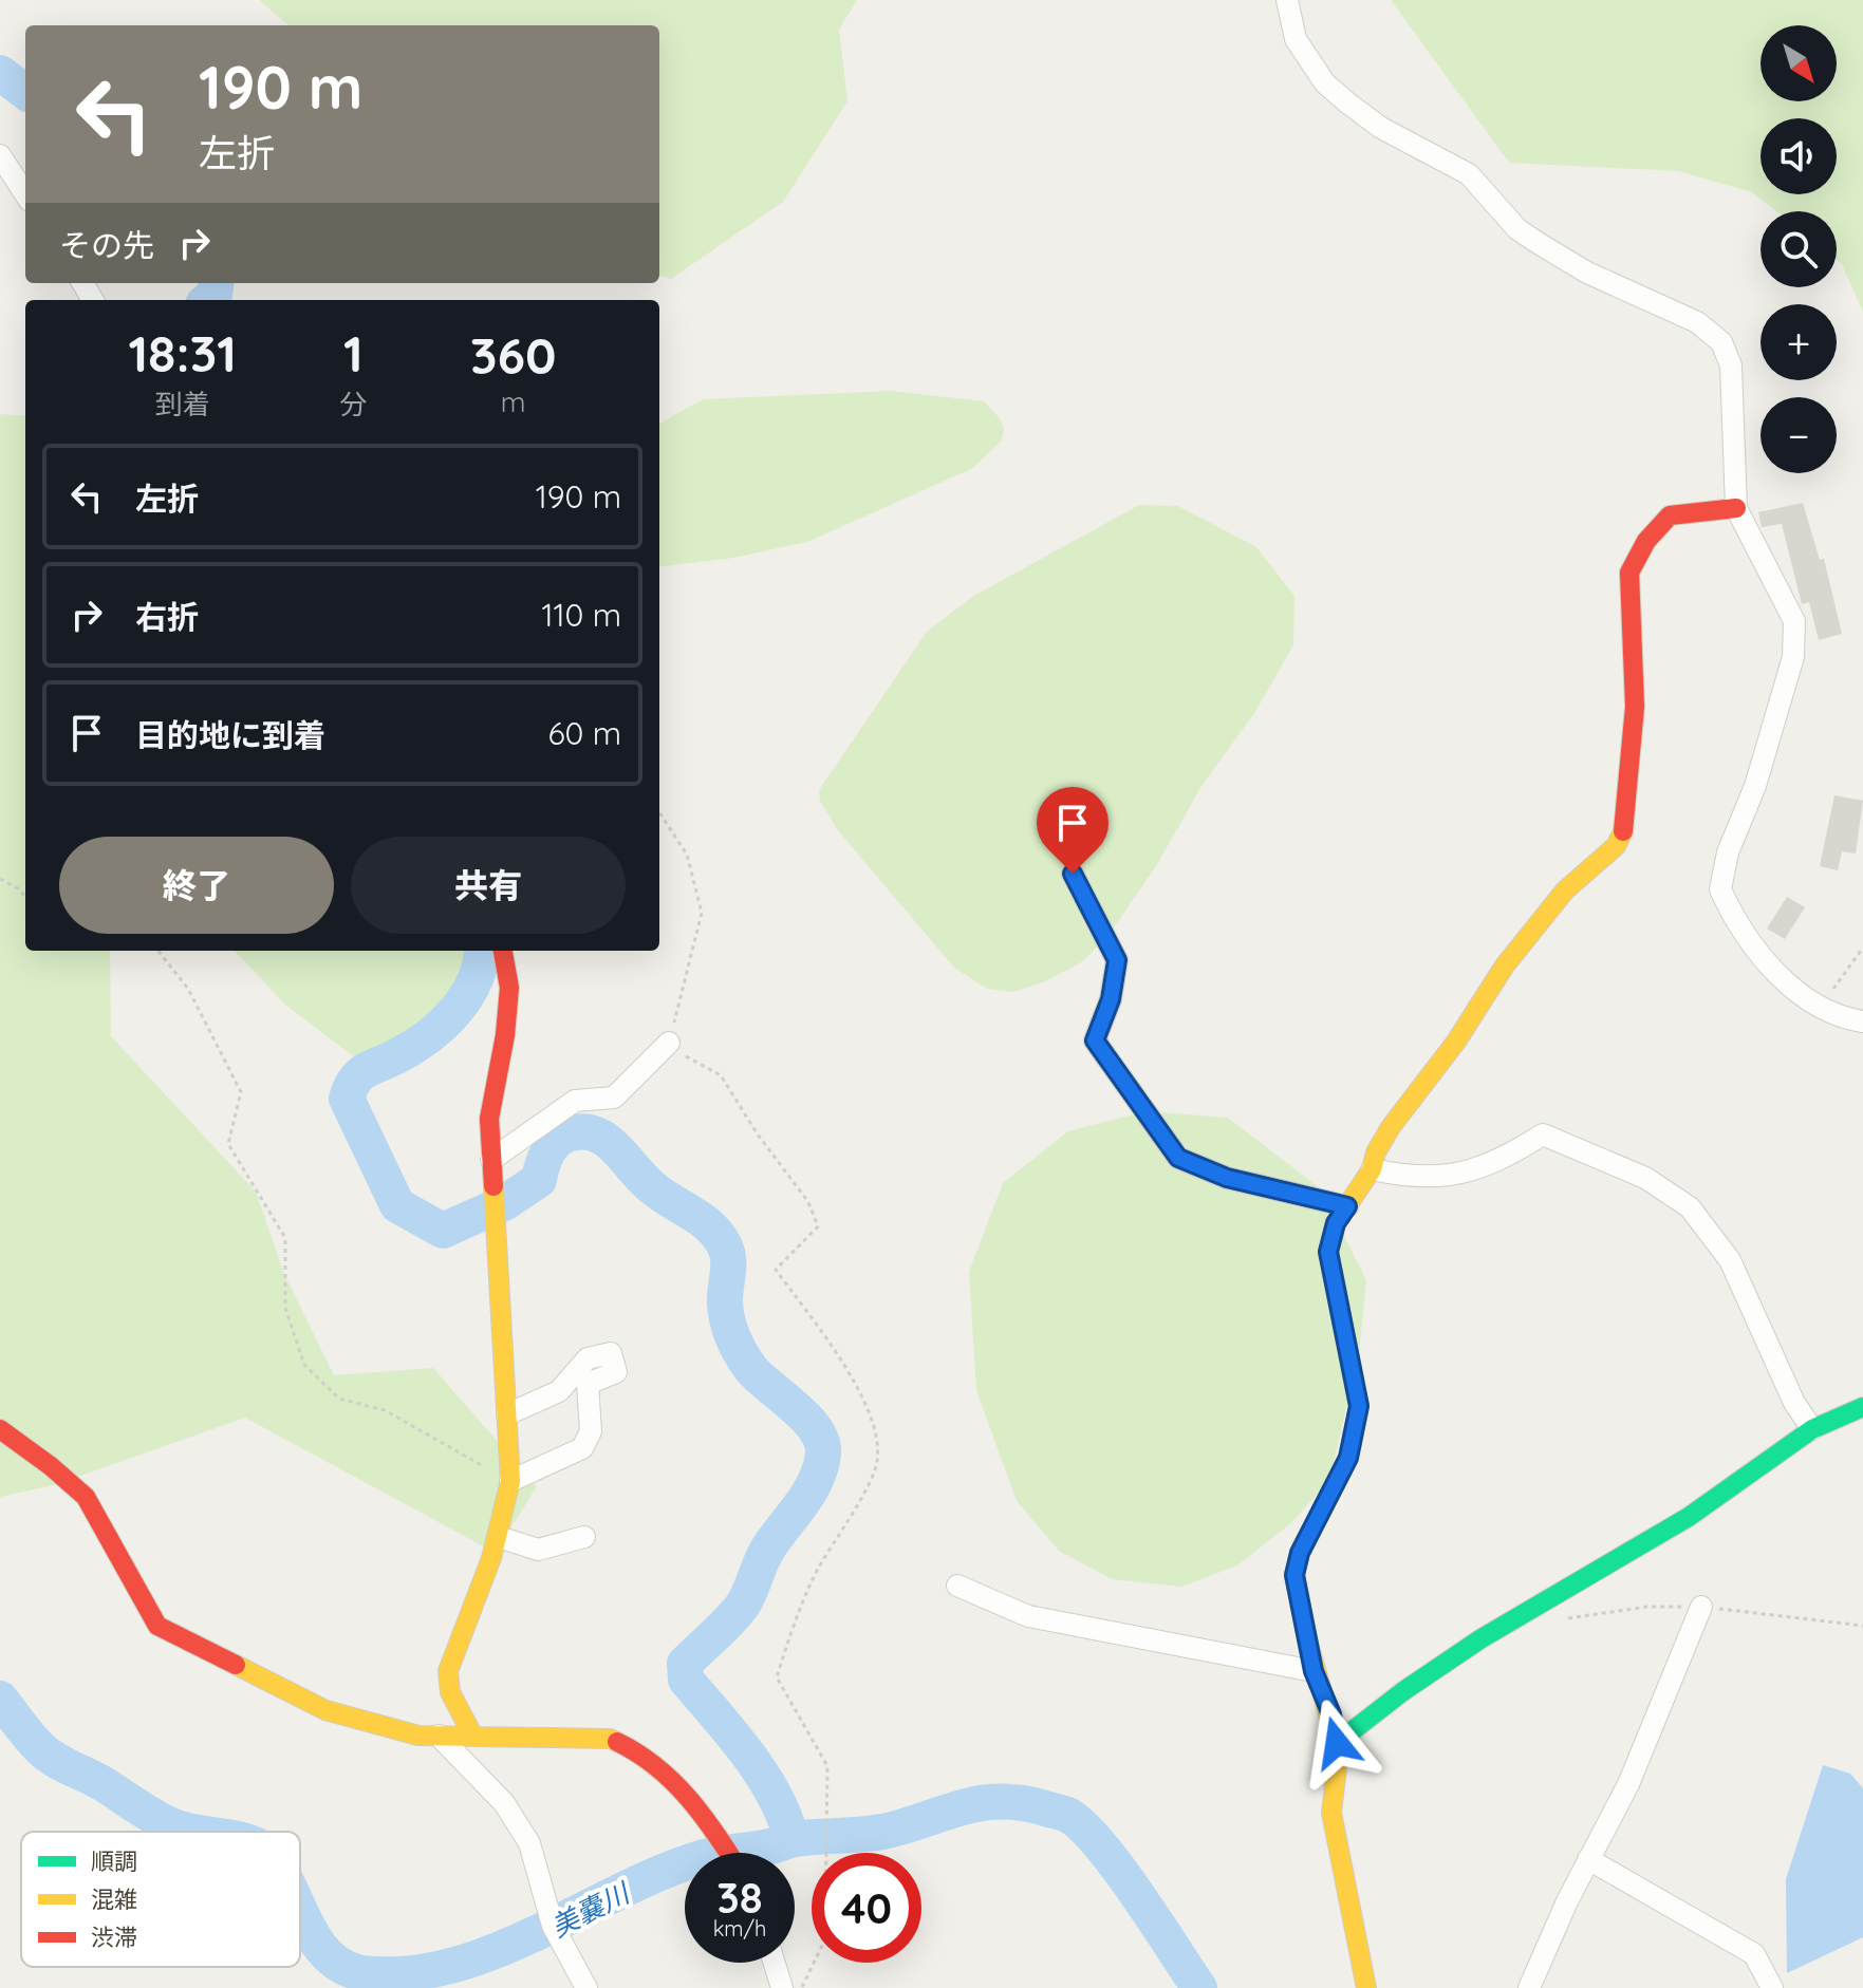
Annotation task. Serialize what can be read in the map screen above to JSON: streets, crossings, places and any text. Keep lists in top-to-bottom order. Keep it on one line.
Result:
{"water":["美嚢川"],"legend":["順調","混雑","渋滞"],"north":"bottom right","page":{"map_buttons":["+","−"],"turn":["190 m","左折"],"then":"その先","eta":["18:31","到着","1","分","360","m"],"list":[{"name":"左折","value":"190 m"},{"name":"右折","value":"110 m"},{"name":"目的地に到着","value":"60 m"}],"buttons":["終了","共有"],"speed":"38 km/h","limit":"40"}}
